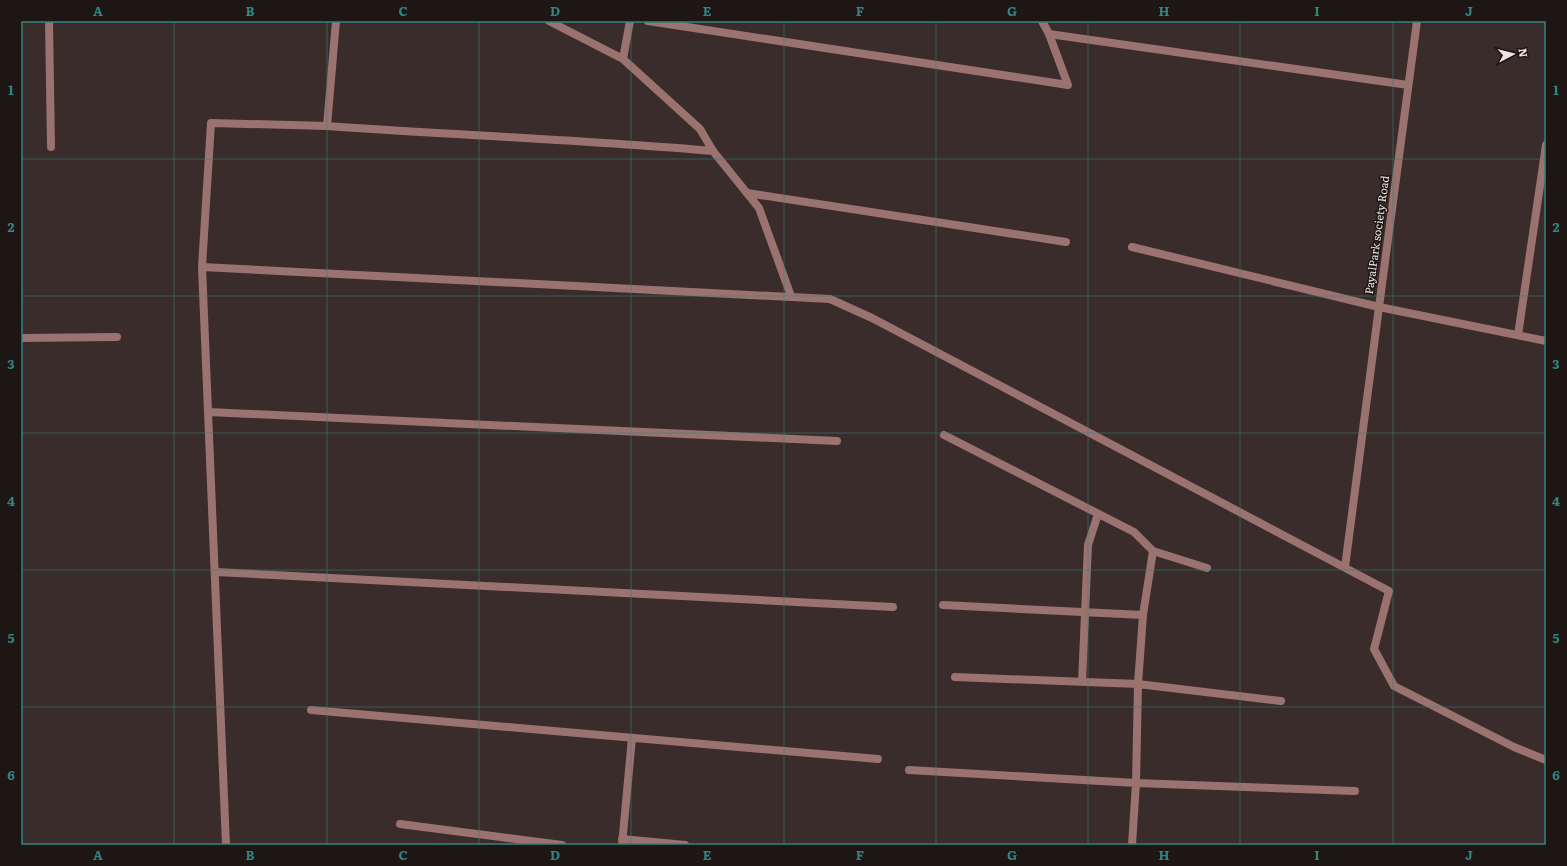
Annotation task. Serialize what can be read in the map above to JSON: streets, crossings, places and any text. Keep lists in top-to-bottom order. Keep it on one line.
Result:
{"streets":{"street":["PayalPark society Road"]},"north":"right","grid":{"columns":["A","B","C","D","E","F","G","H","I","J"],"rows":["1","2","3","4","5","6"]}}
